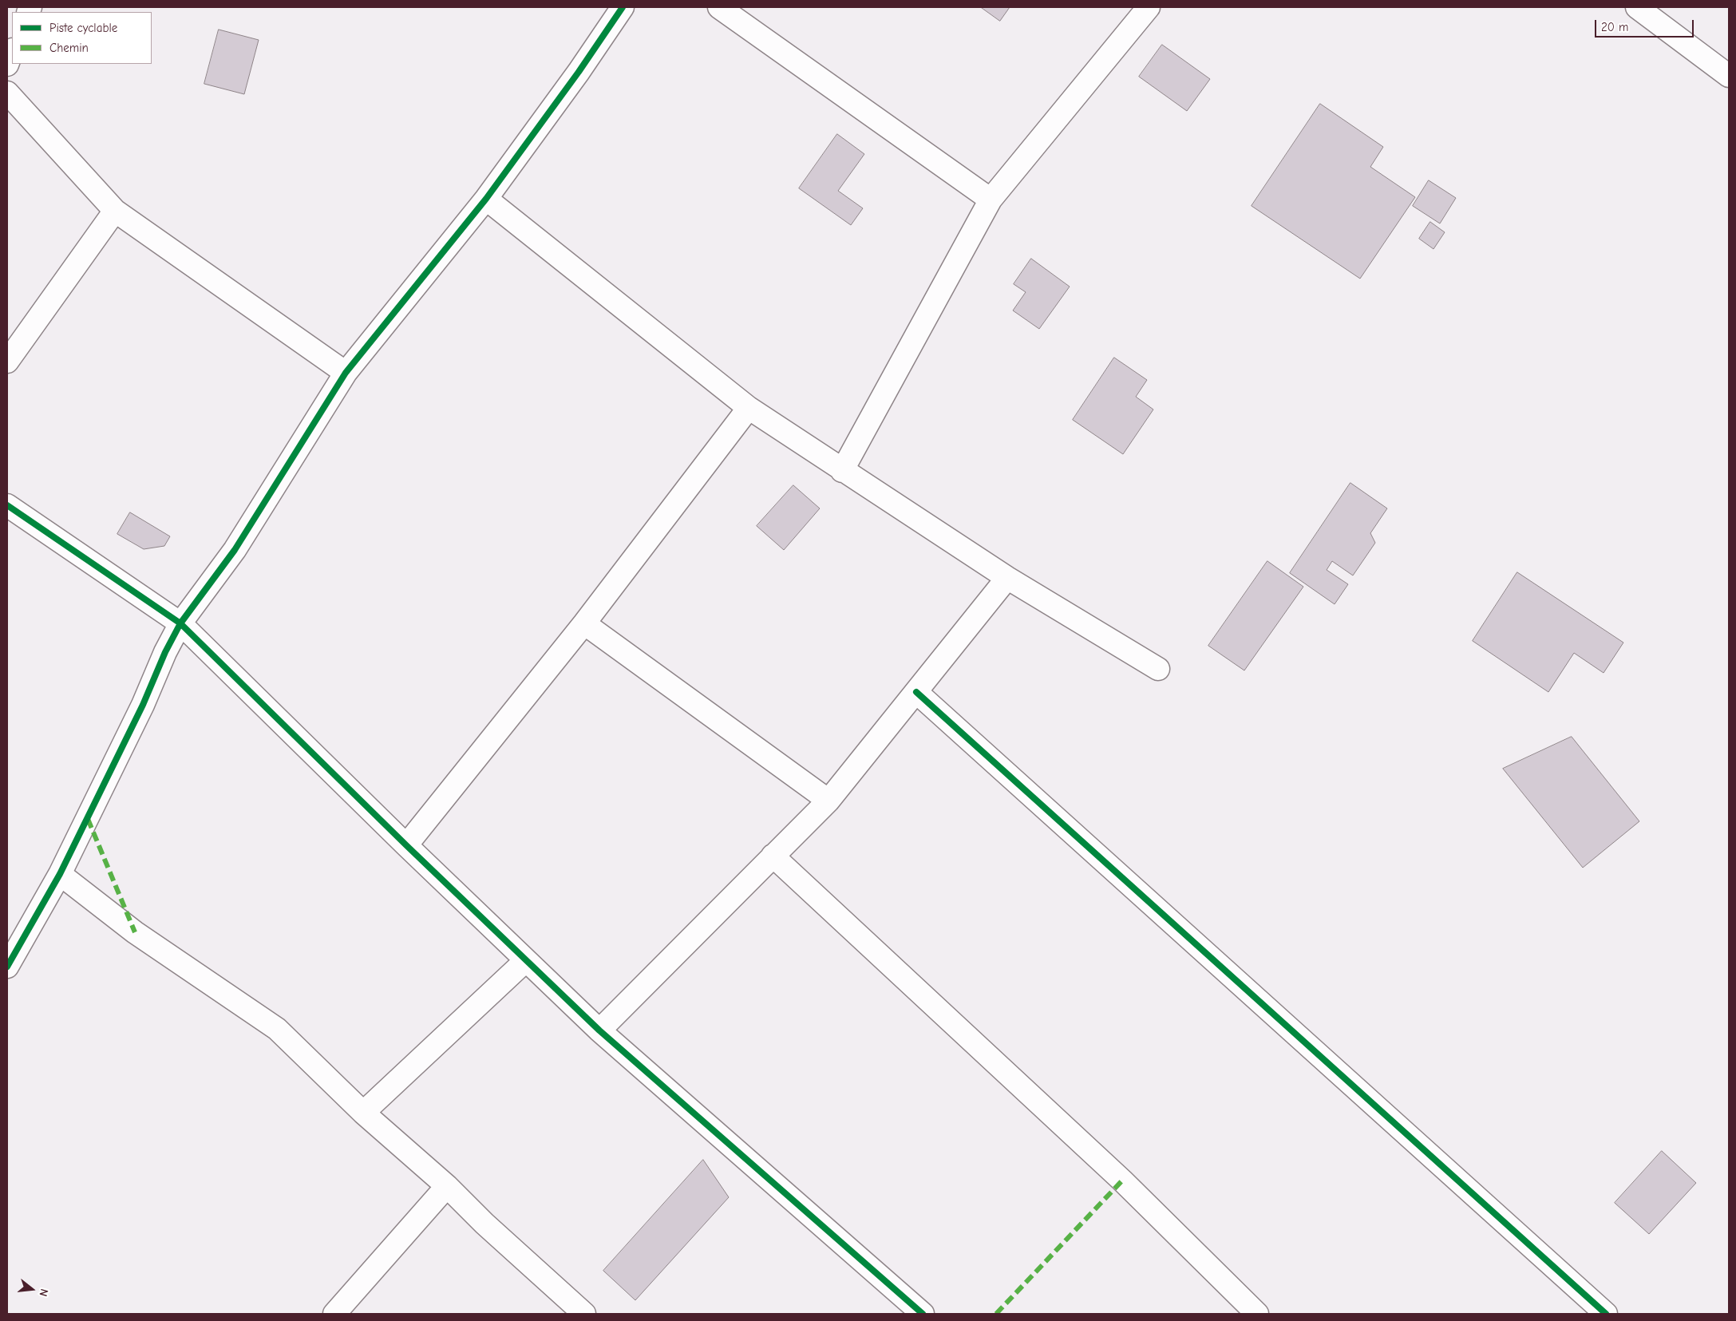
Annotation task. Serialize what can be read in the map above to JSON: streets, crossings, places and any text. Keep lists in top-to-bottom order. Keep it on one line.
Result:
{"legend":["Piste cyclable","Chemin"],"scale_bar":"20 m","north":"right"}
